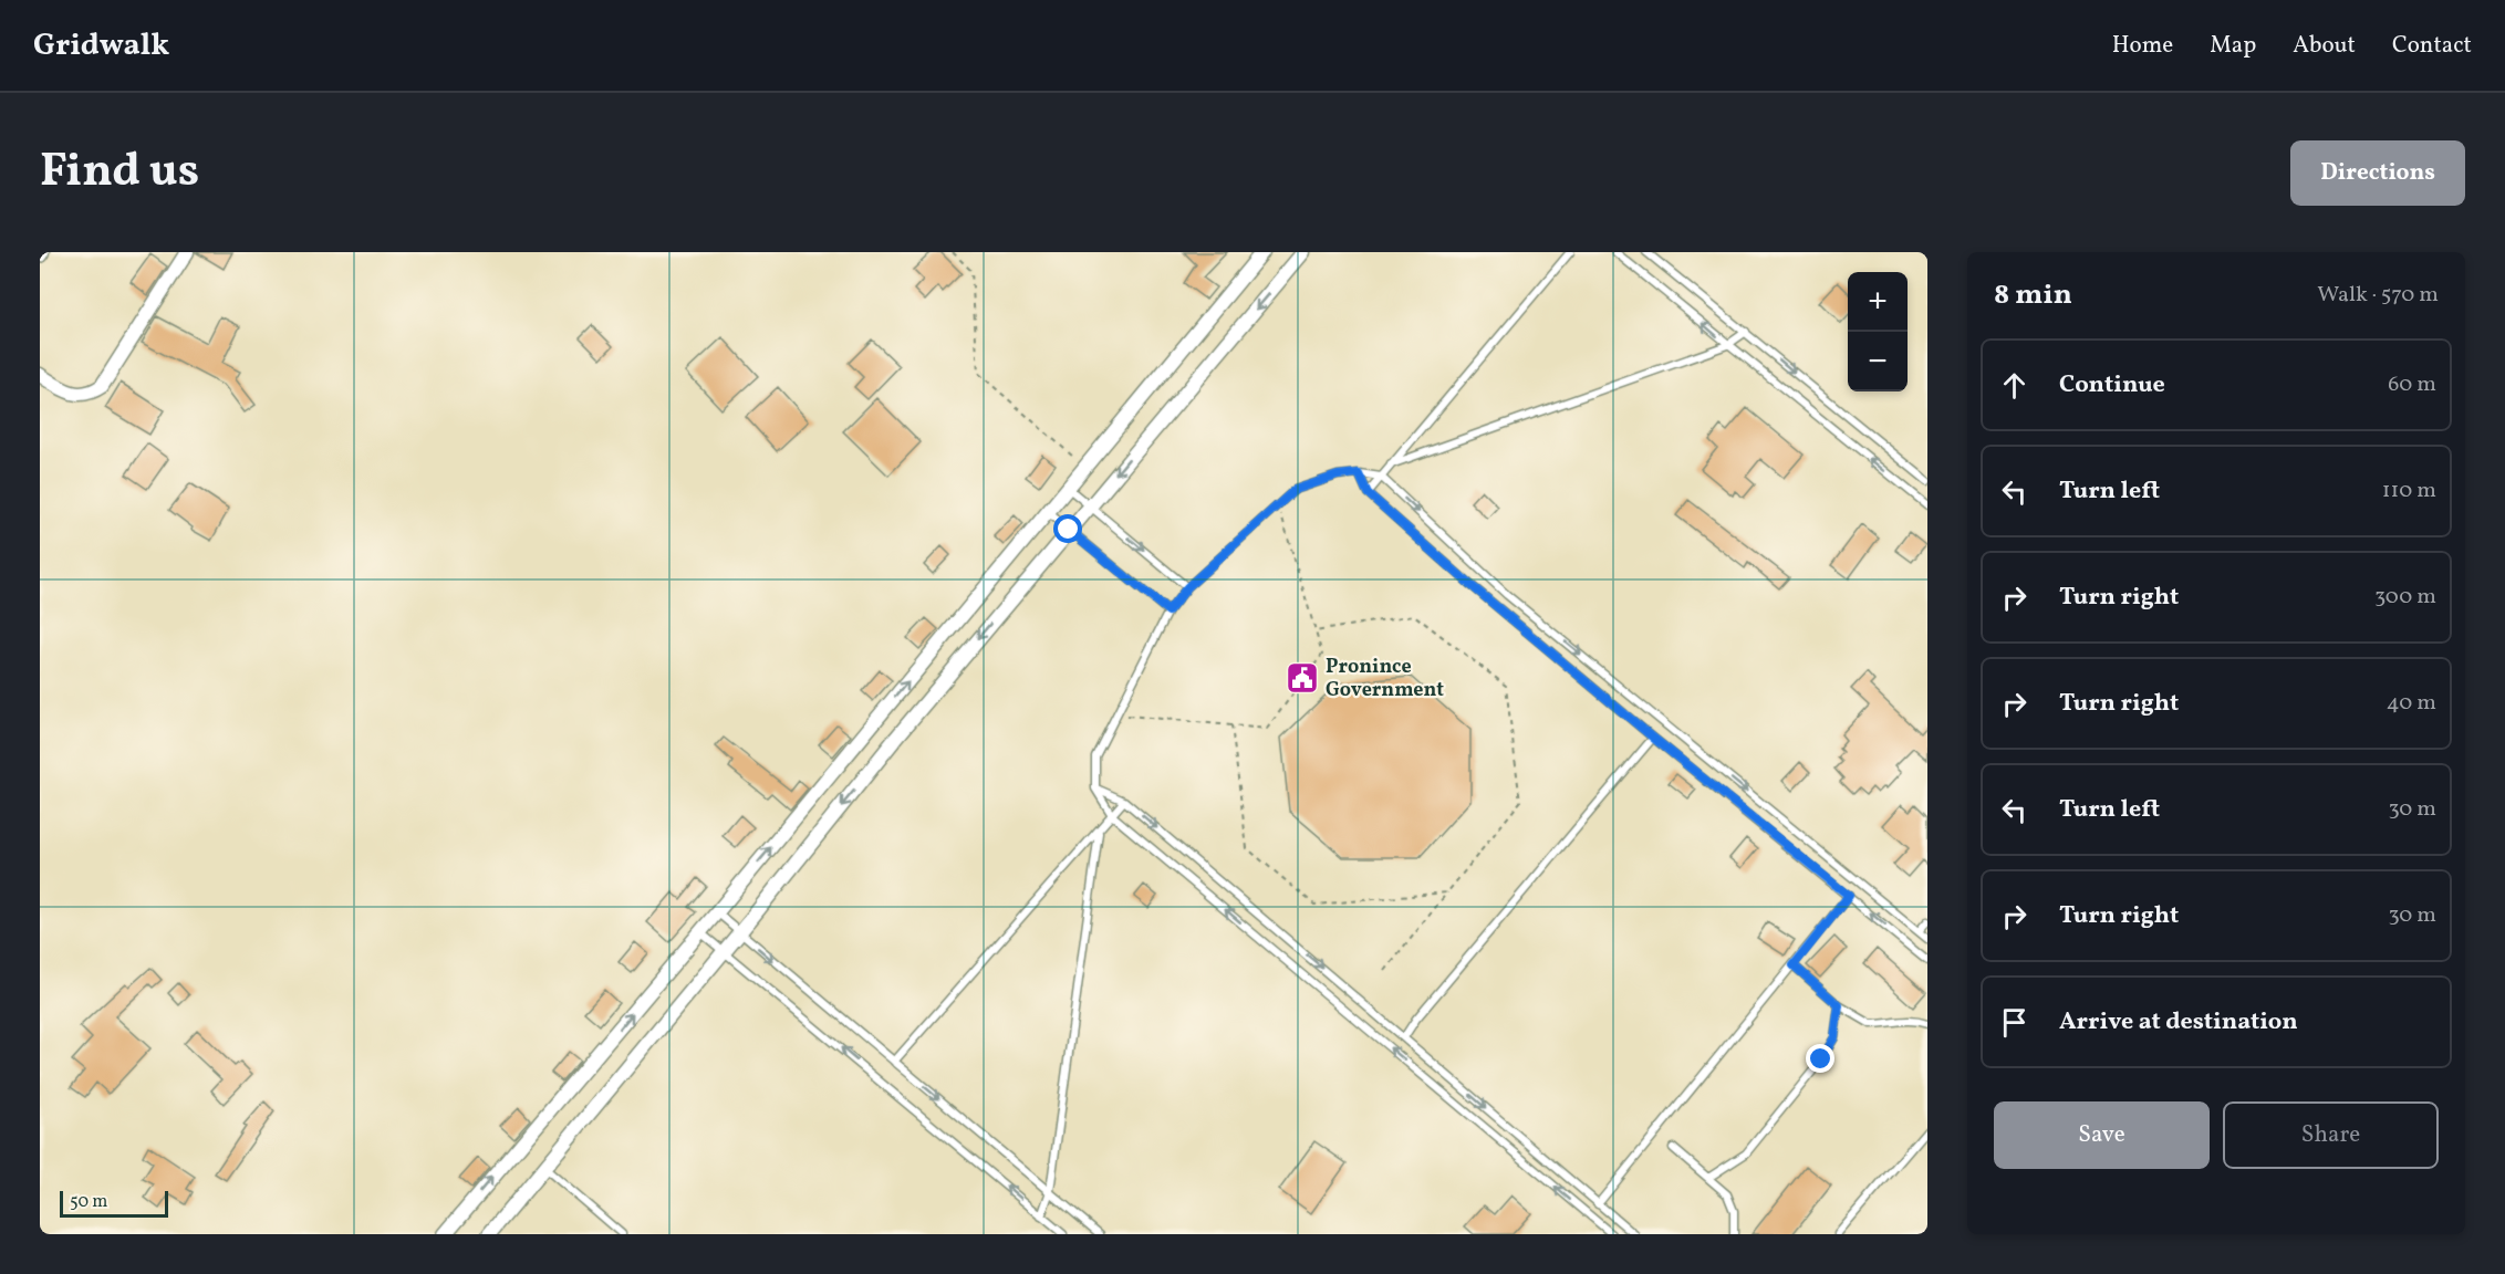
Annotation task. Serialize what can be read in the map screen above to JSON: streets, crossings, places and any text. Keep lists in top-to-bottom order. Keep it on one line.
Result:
{"places":{"public building":["Pronince Government"]},"scale_bar":"50 m","page":{"header":"Gridwalk","nav":["Home","Map","About","Contact"],"title":"Find us","buttons":["Directions",["Save","Share"]],"heading":["8 min","Walk · 570 m"],"map_buttons":["+","−"],"list":[["Continue","60 m"],["Turn left","110 m"],["Turn right","300 m"],["Turn right","40 m"],["Turn left","30 m"],["Turn right","30 m"],"Arrive at destination"],"scale":"50 m"}}
